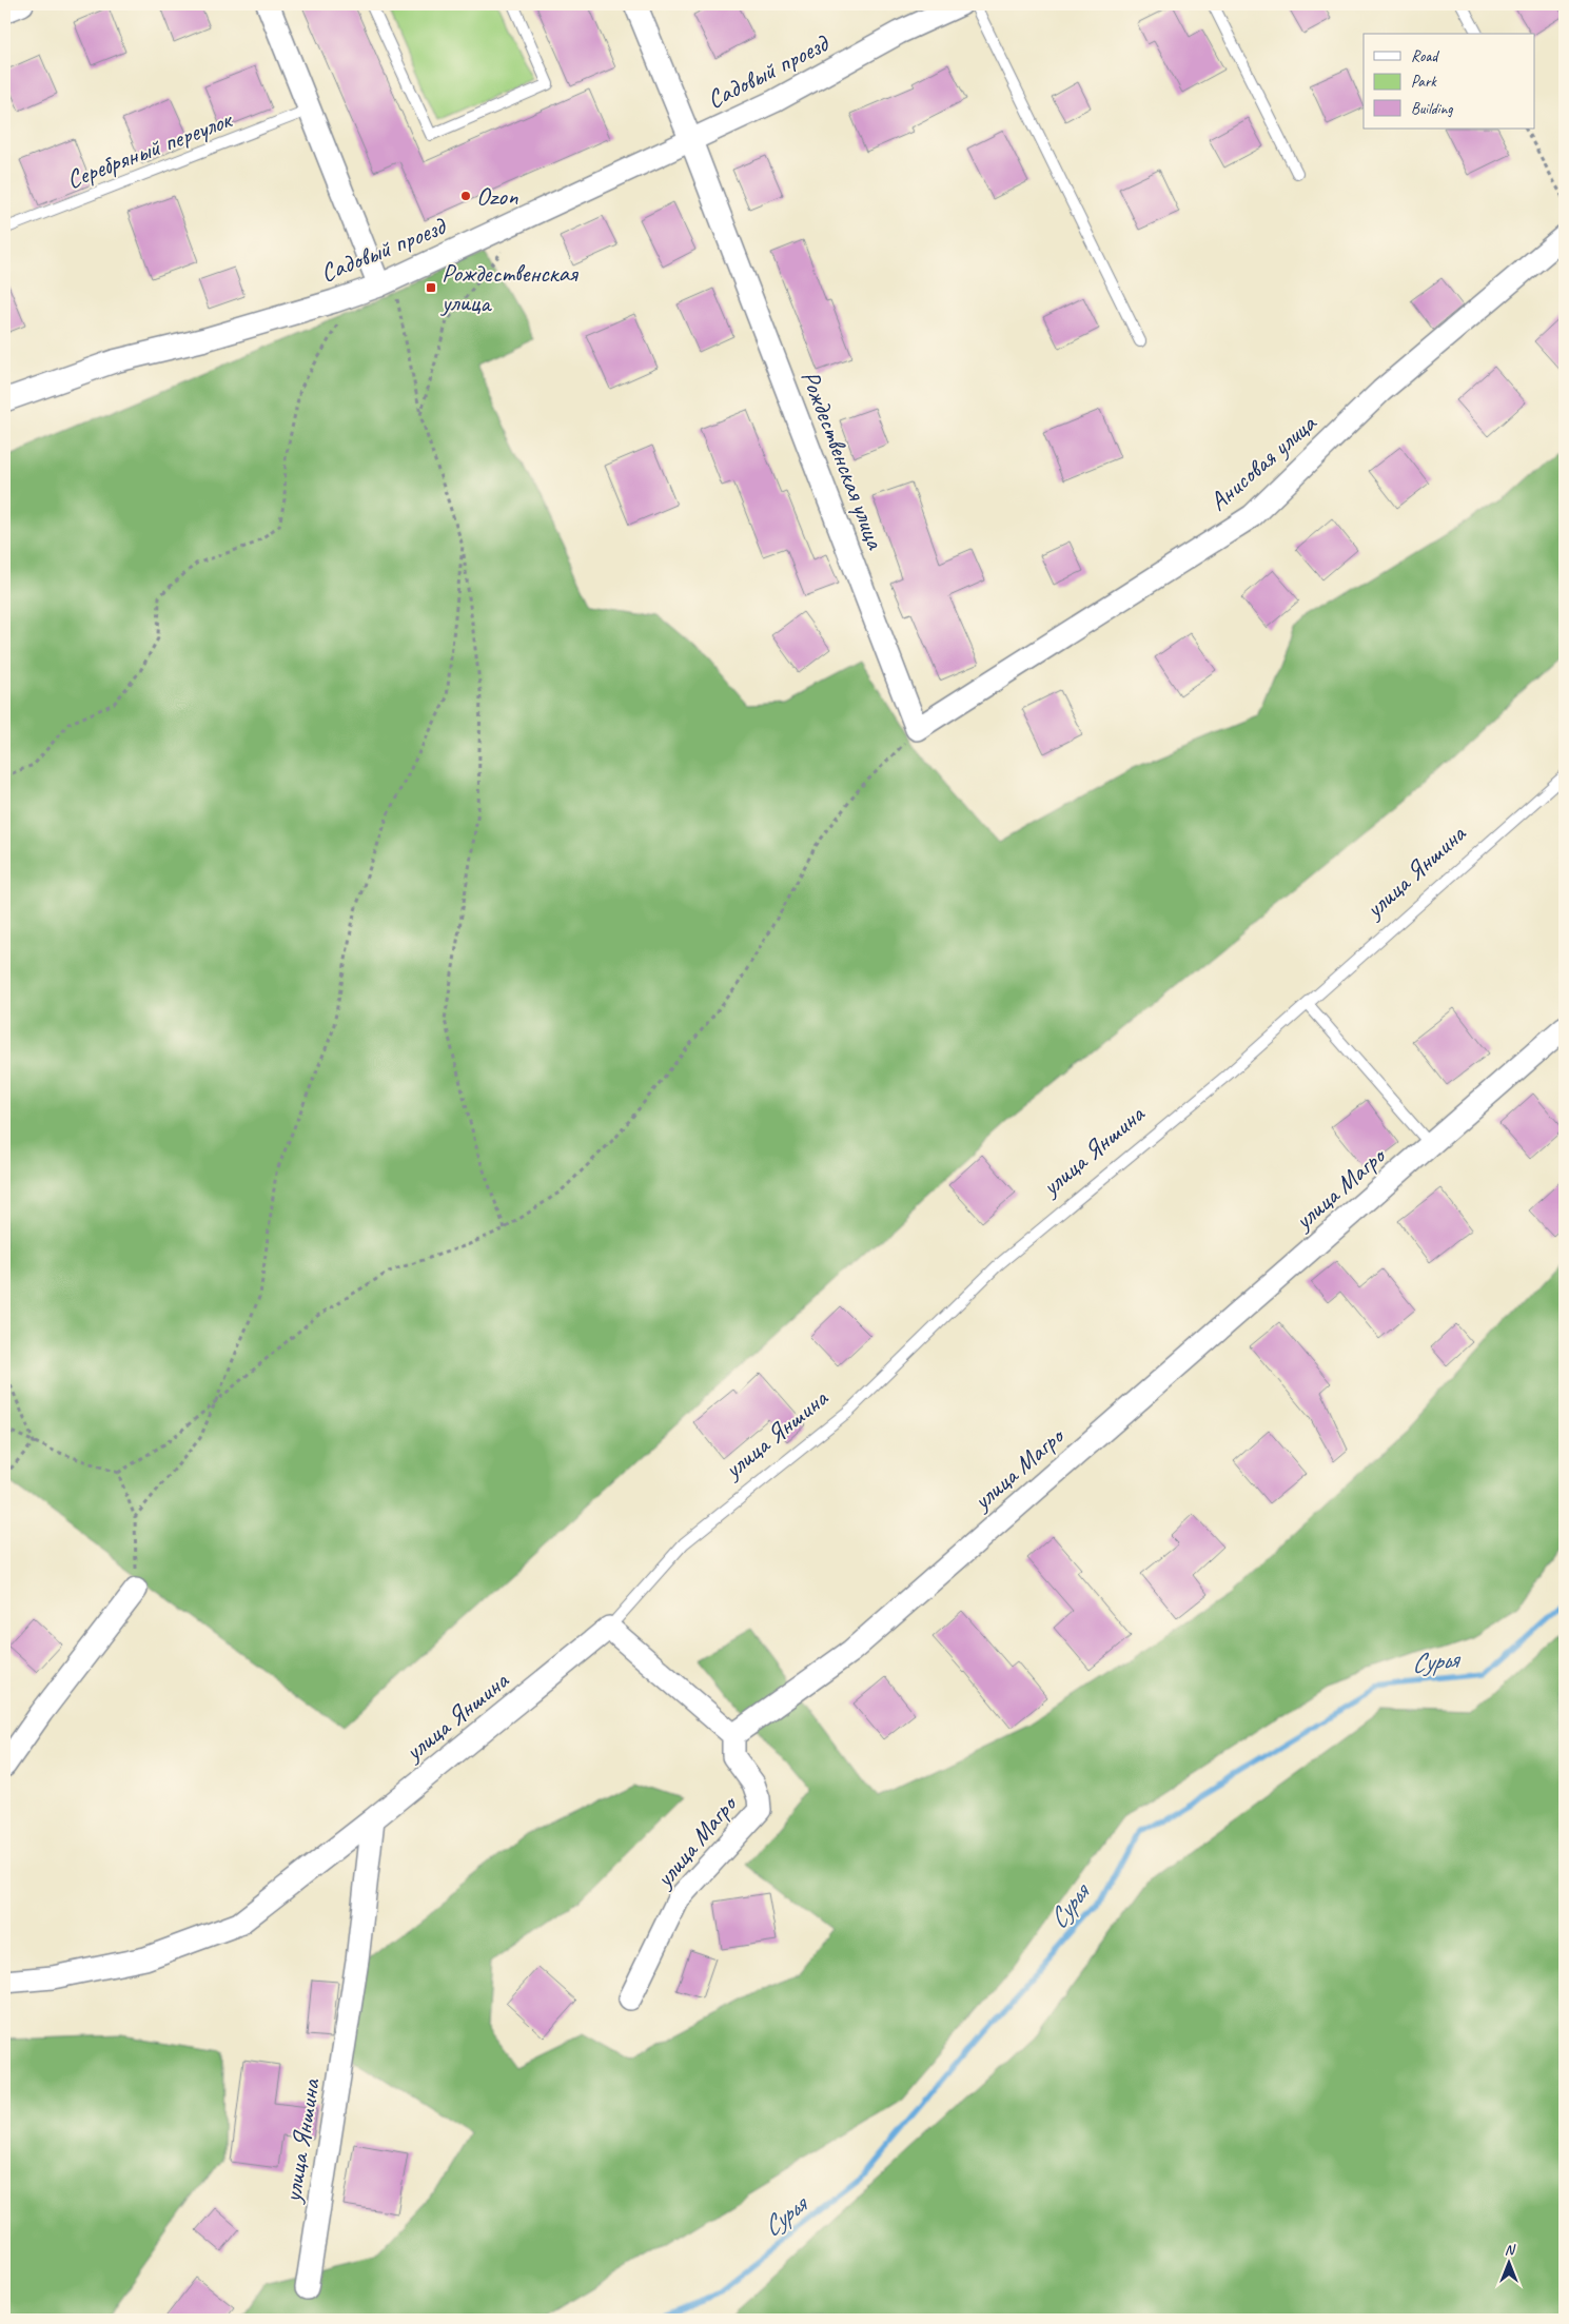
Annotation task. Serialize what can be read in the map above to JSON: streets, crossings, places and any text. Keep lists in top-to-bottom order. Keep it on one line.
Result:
{"streets":{"street":["Садовый проезд","Рождественская улица","Анисовая улица","улица Яншина","улица Магро"],"lane":["Серебряный переулок"]},"crossings":[["Садовый проезд","Рождественская улица"],["Рождественская улица","Анисовая улица"]],"water":["Сурья"],"places":{"other":["Ozon"],"transit":["Рождественская улица"]},"legend":["Road","Park","Building"],"north":"top"}
